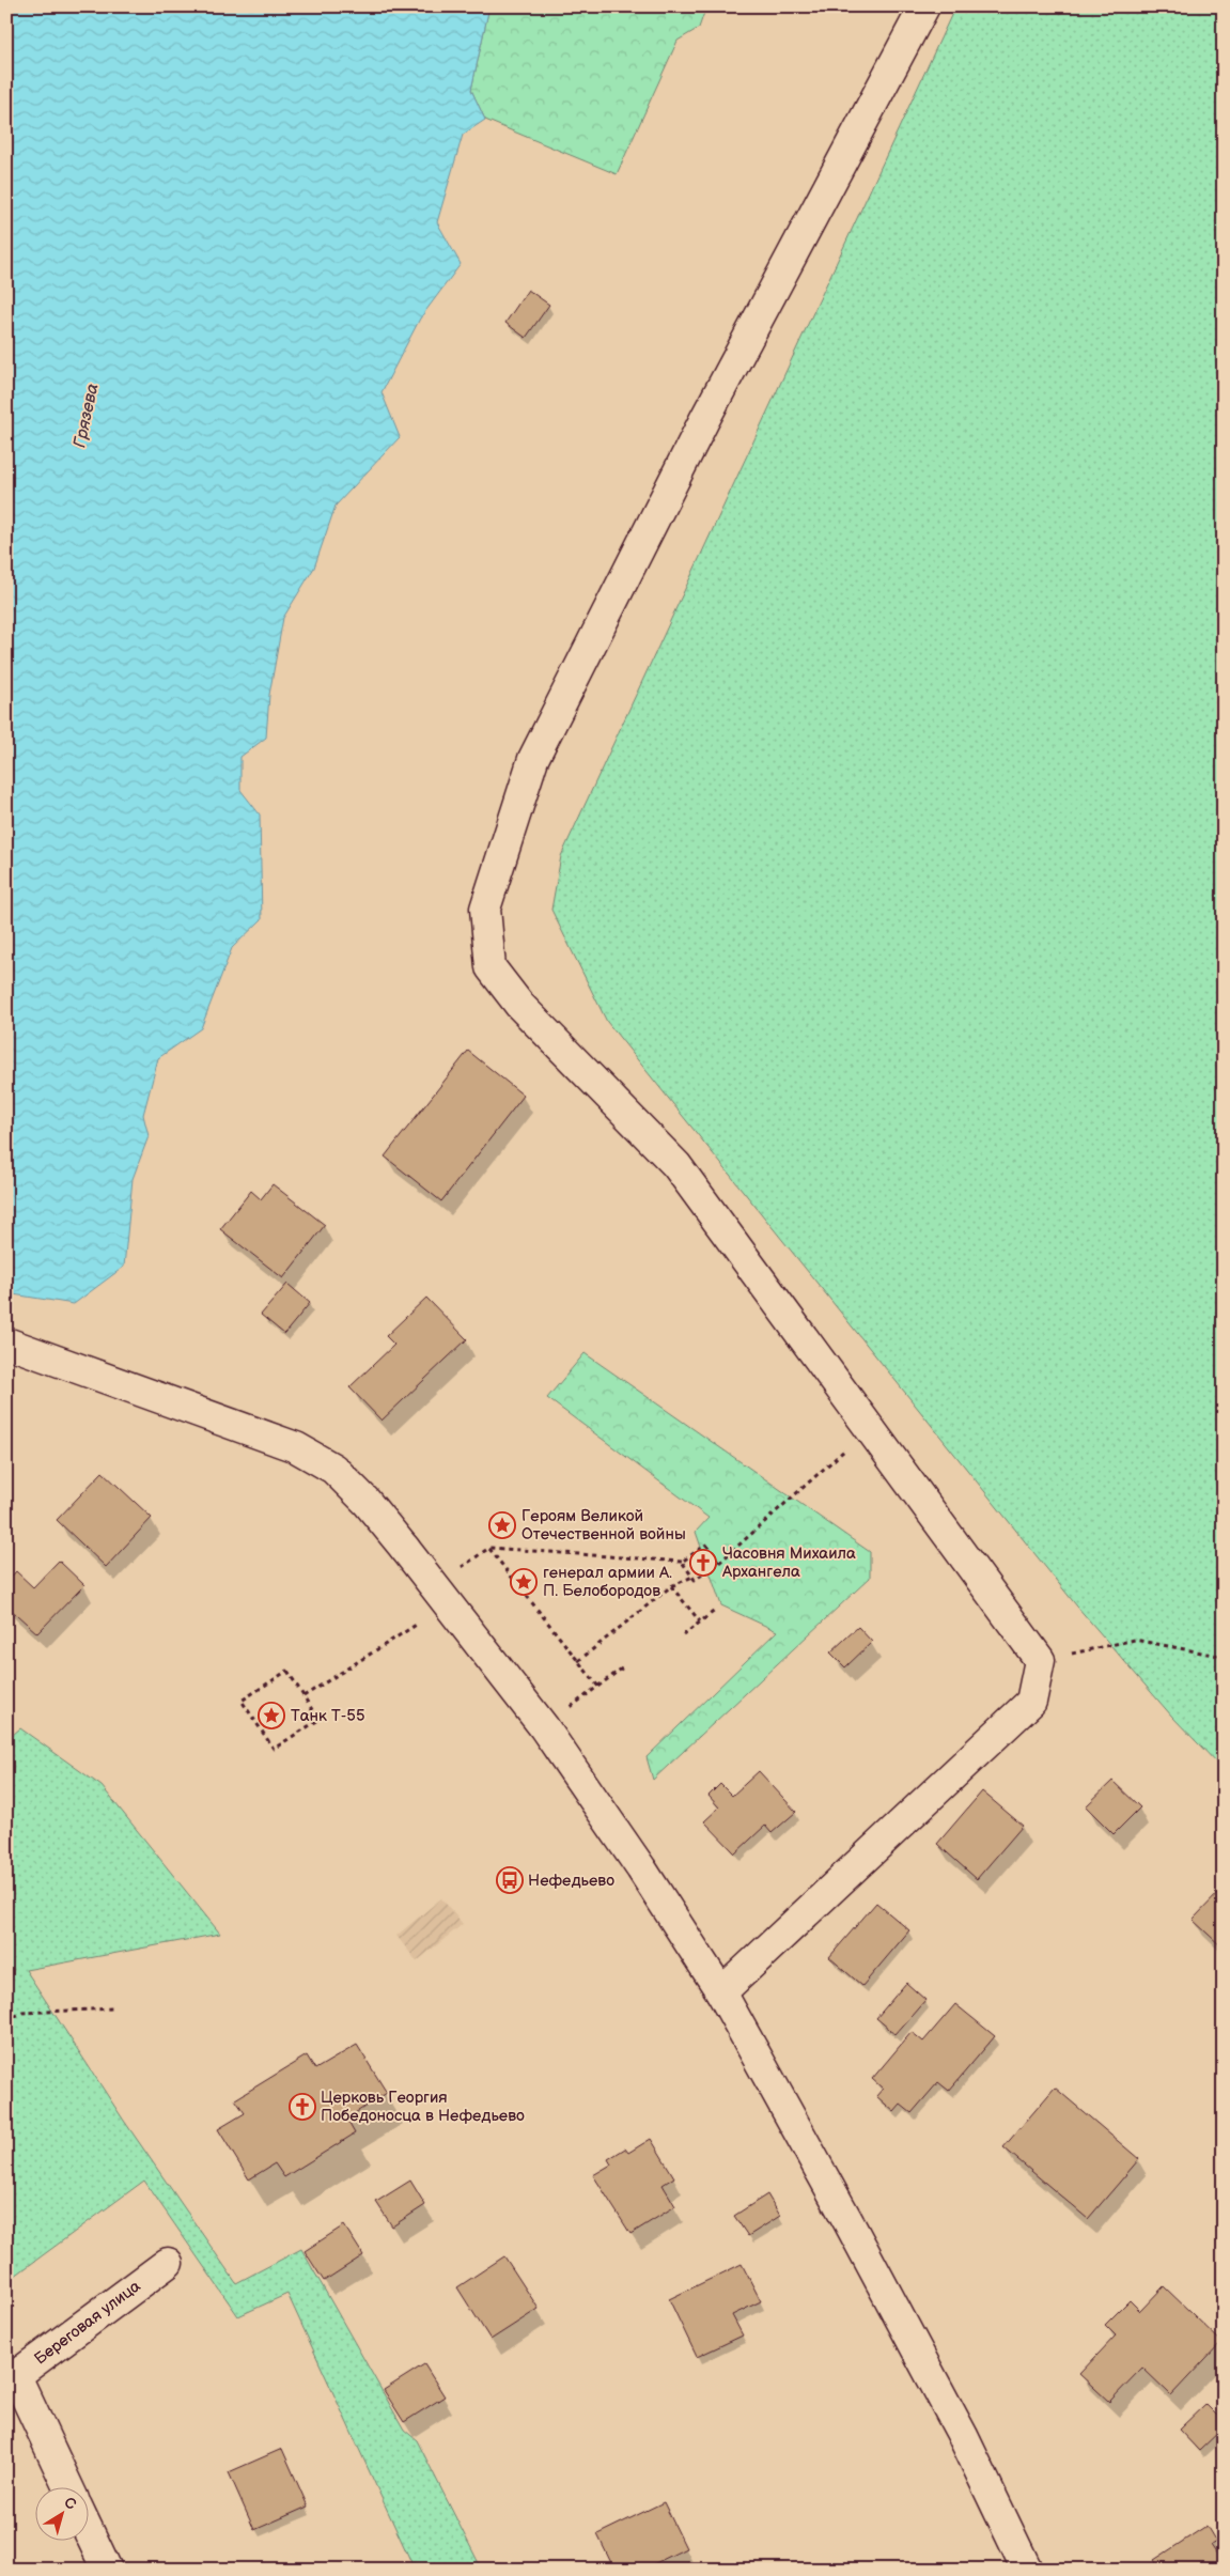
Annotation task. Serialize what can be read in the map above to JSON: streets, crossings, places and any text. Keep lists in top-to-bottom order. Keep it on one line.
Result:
{"streets":{"street":["Береговая улица"]},"water":["Грязева"],"places":{"place":["Героям Великой Отечественной войны","генерал армии А. П. Белобородов","Танк Т-55"],"church":["Часовня Михаила Архангела","Церковь Георгия Победоносца в Нефедьево"],"bus stop":["Нефедьево"]},"north":"top right"}
